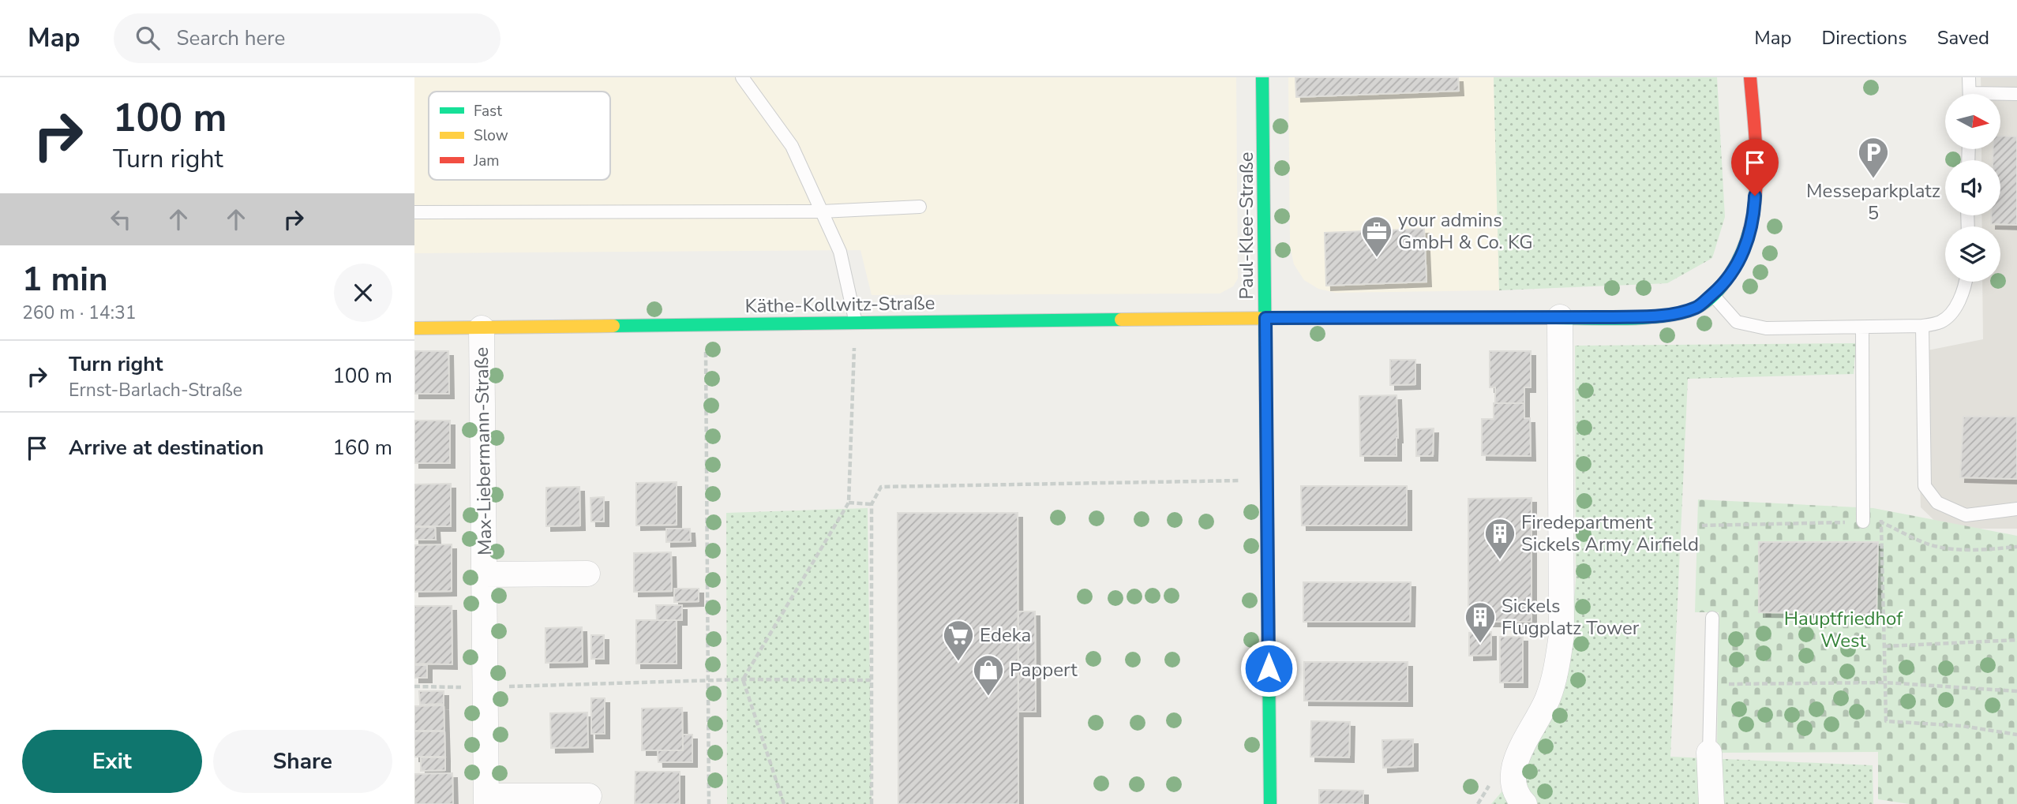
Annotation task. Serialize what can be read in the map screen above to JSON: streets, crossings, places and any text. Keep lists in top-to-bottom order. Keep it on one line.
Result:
{"streets":{"street":["Paul-Klee-Straße","Käthe-Kollwitz-Straße","Max-Liebermann-Straße"]},"crossings":[["Paul-Klee-Straße","Käthe-Kollwitz-Straße"],["Käthe-Kollwitz-Straße","Max-Liebermann-Straße"]],"parks":["Hauptfriedhof West"],"places":{"parking":["Messeparkplatz 5"],"office":["your admins GmbH & Co. KG"],"building":["Firedepartment Sickels Army Airfield","Sickels Flugplatz Tower"],"supermarket":["Edeka"],"shop":["Pappert"]},"legend":["Fast","Slow","Jam"],"north":"right","page":{"header":"Map","search":"Search here","nav":["Map","Directions","Saved"],"turn":["100 m","Turn right"],"heading":["1 min","260 m · 14:31"],"list":[{"name":"Turn right","note":"Ernst-Barlach-Straße","value":"100 m"},{"name":"Arrive at destination","value":"160 m"}],"buttons":["Exit","Share"]}}
